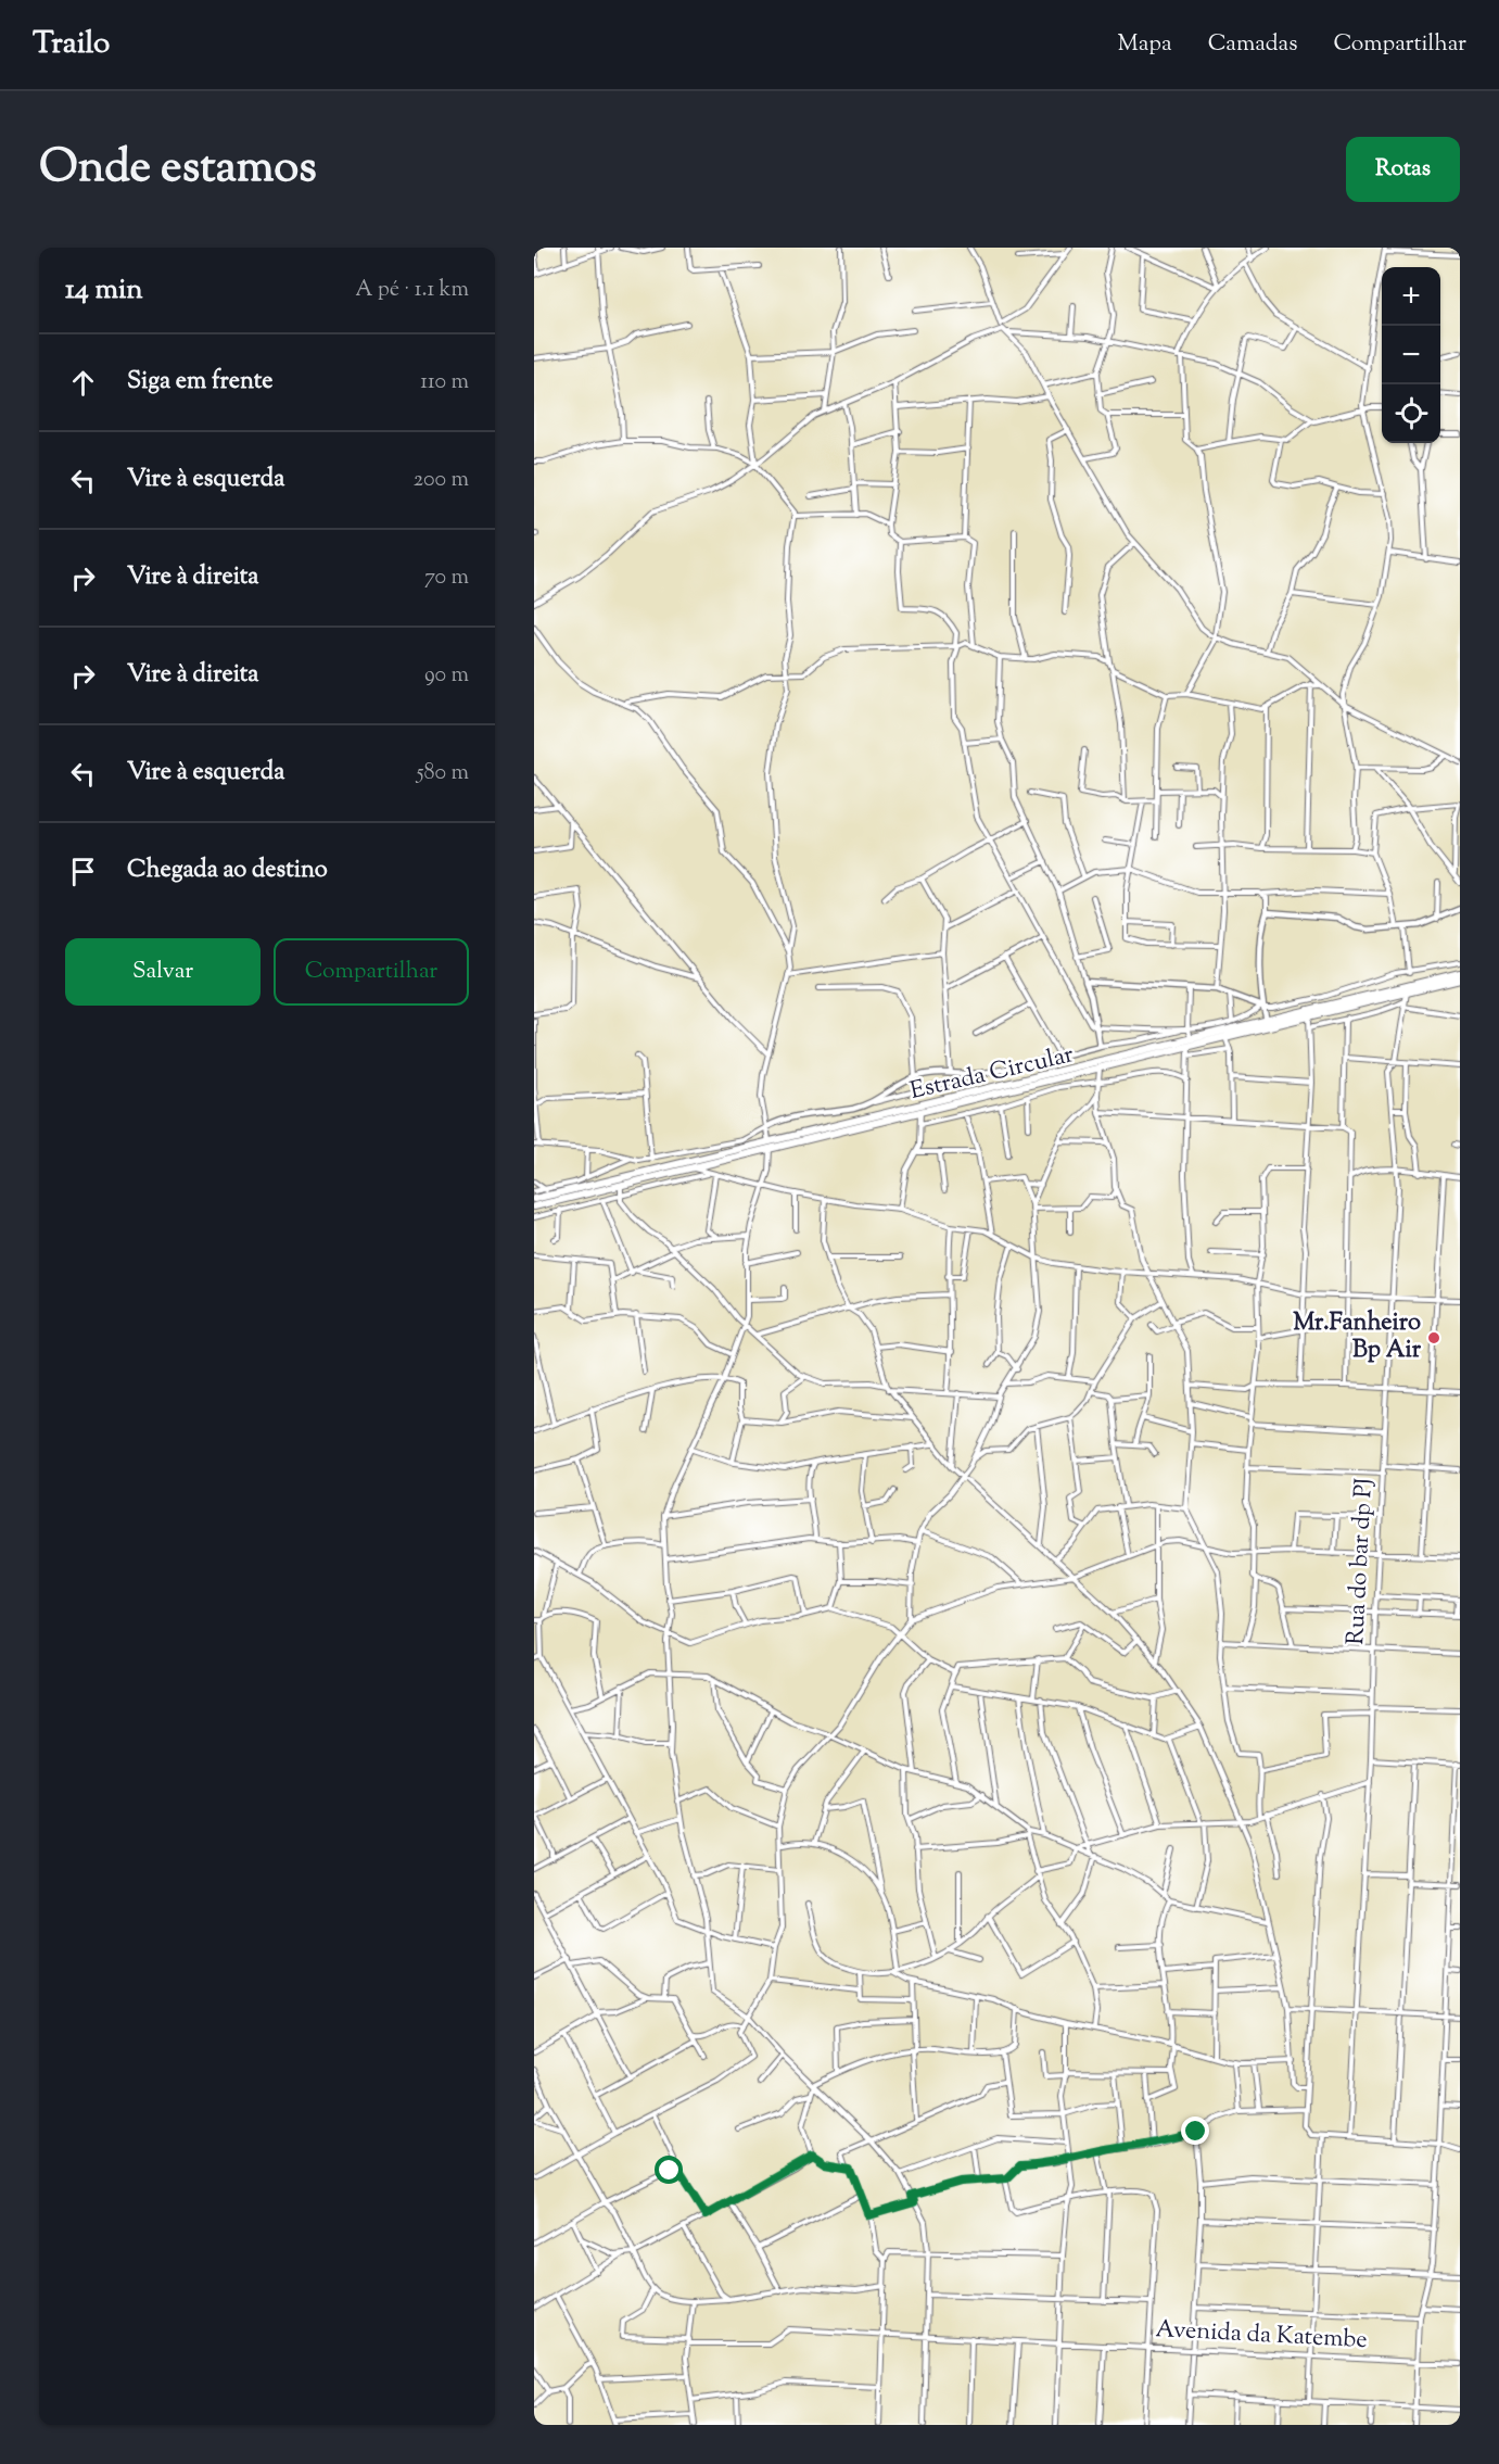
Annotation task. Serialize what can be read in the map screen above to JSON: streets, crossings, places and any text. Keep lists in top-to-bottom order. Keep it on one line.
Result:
{"streets":{"main road":["Estrada Circular"],"street":["Rua do bar dp PJ","Avenida da Katembe"]},"crossings":[["Estrada Circular","Rua do bar dp PJ"]],"places":["Mr.Fanheiro Bp Air"],"page":{"header":"Trailo","nav":["Mapa","Camadas","Compartilhar"],"title":"Onde estamos","buttons":["Rotas",["Salvar","Compartilhar"]],"heading":["14 min","A pé · 1.1 km"],"map_buttons":["+","−"],"list":[["Siga em frente","110 m"],["Vire à esquerda","200 m"],["Vire à direita","70 m"],["Vire à direita","90 m"],["Vire à esquerda","580 m"],"Chegada ao destino"]}}
